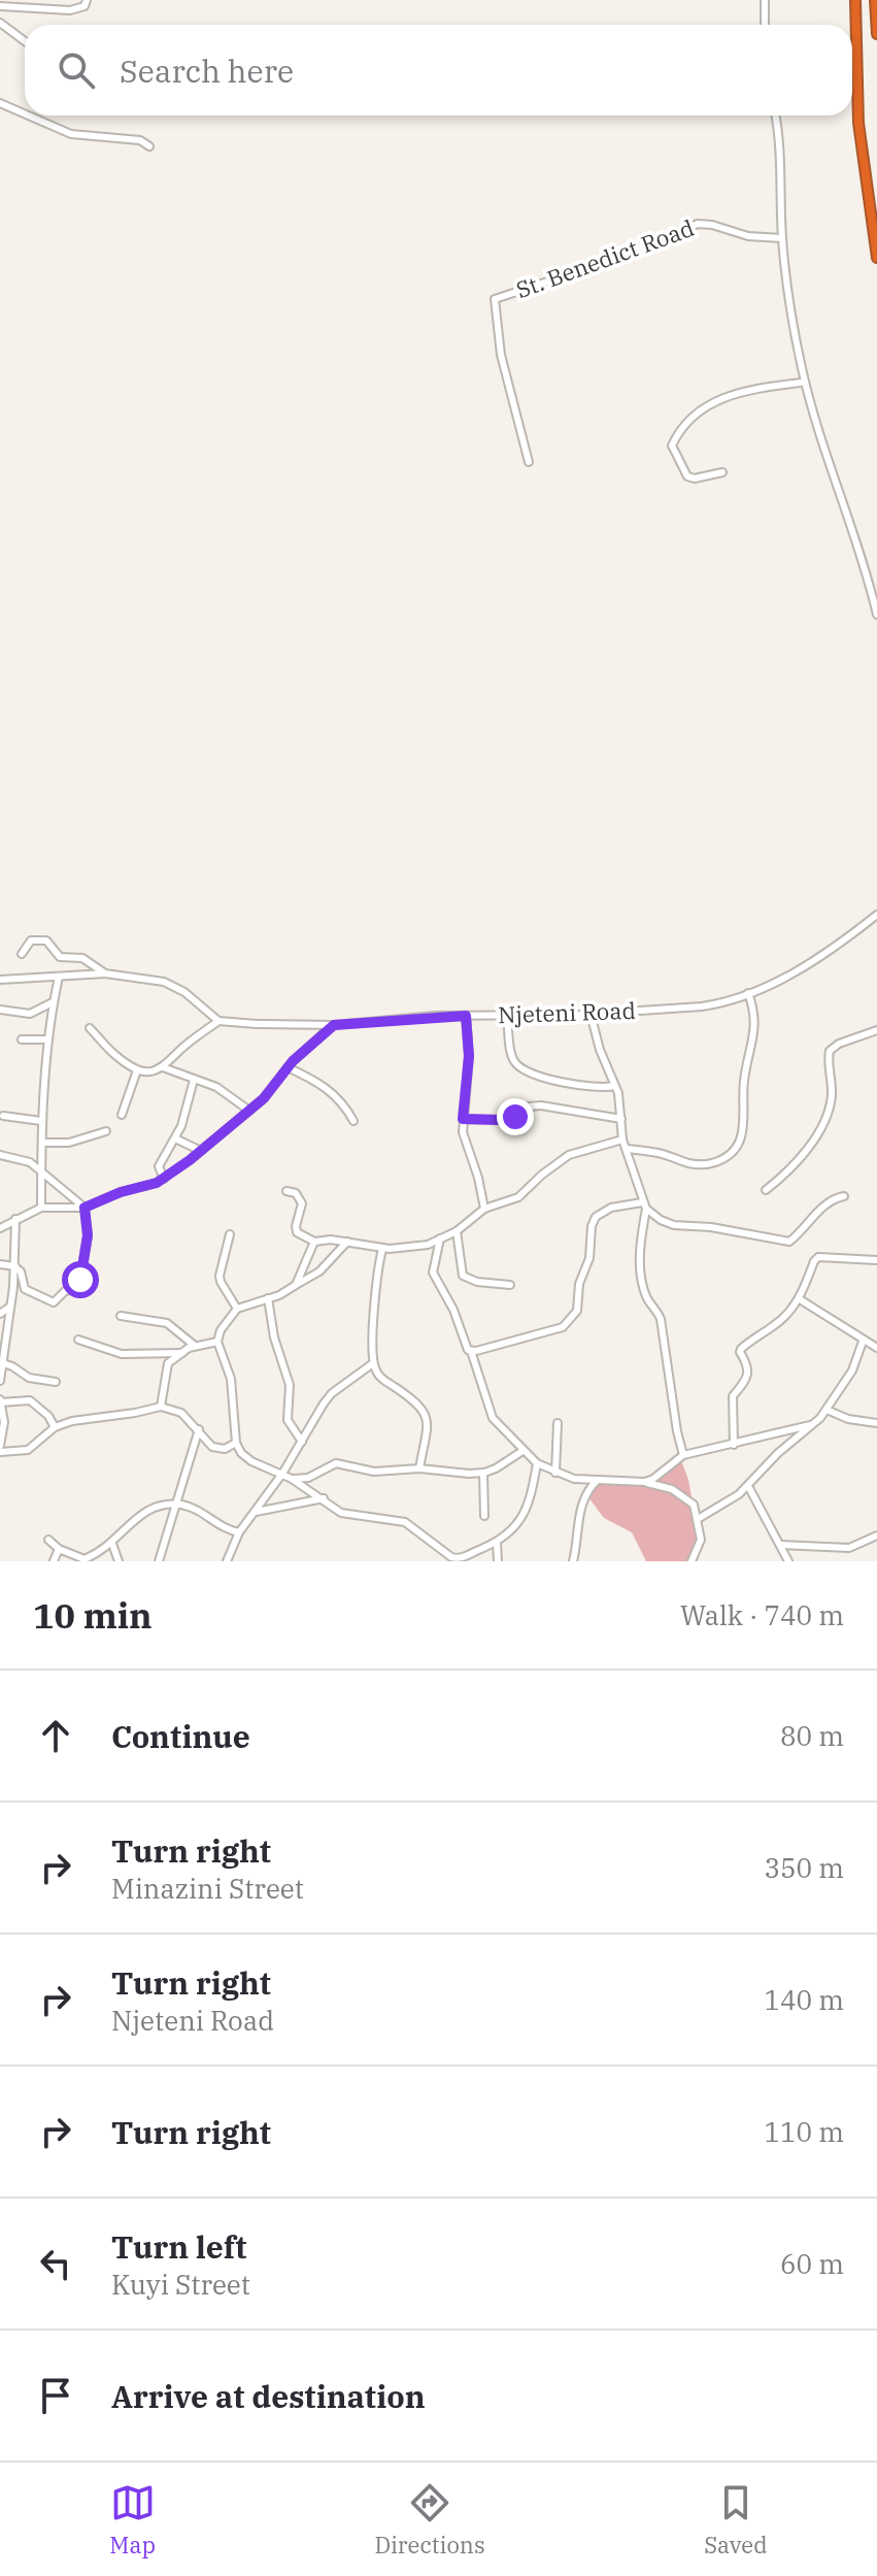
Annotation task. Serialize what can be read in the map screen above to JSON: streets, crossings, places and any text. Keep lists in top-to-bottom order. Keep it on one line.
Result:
{"streets":{"street":["St. Benedict Road","Njeteni Road"]},"page":{"search":"Search here","heading":["10 min","Walk · 740 m"],"list":[["Continue","80 m"],["Turn right","Minazini Street","350 m"],["Turn right","Njeteni Road","140 m"],["Turn right","110 m"],["Turn left","Kuyi Street","60 m"],"Arrive at destination"],"nav":["Map","Directions","Saved"]}}
